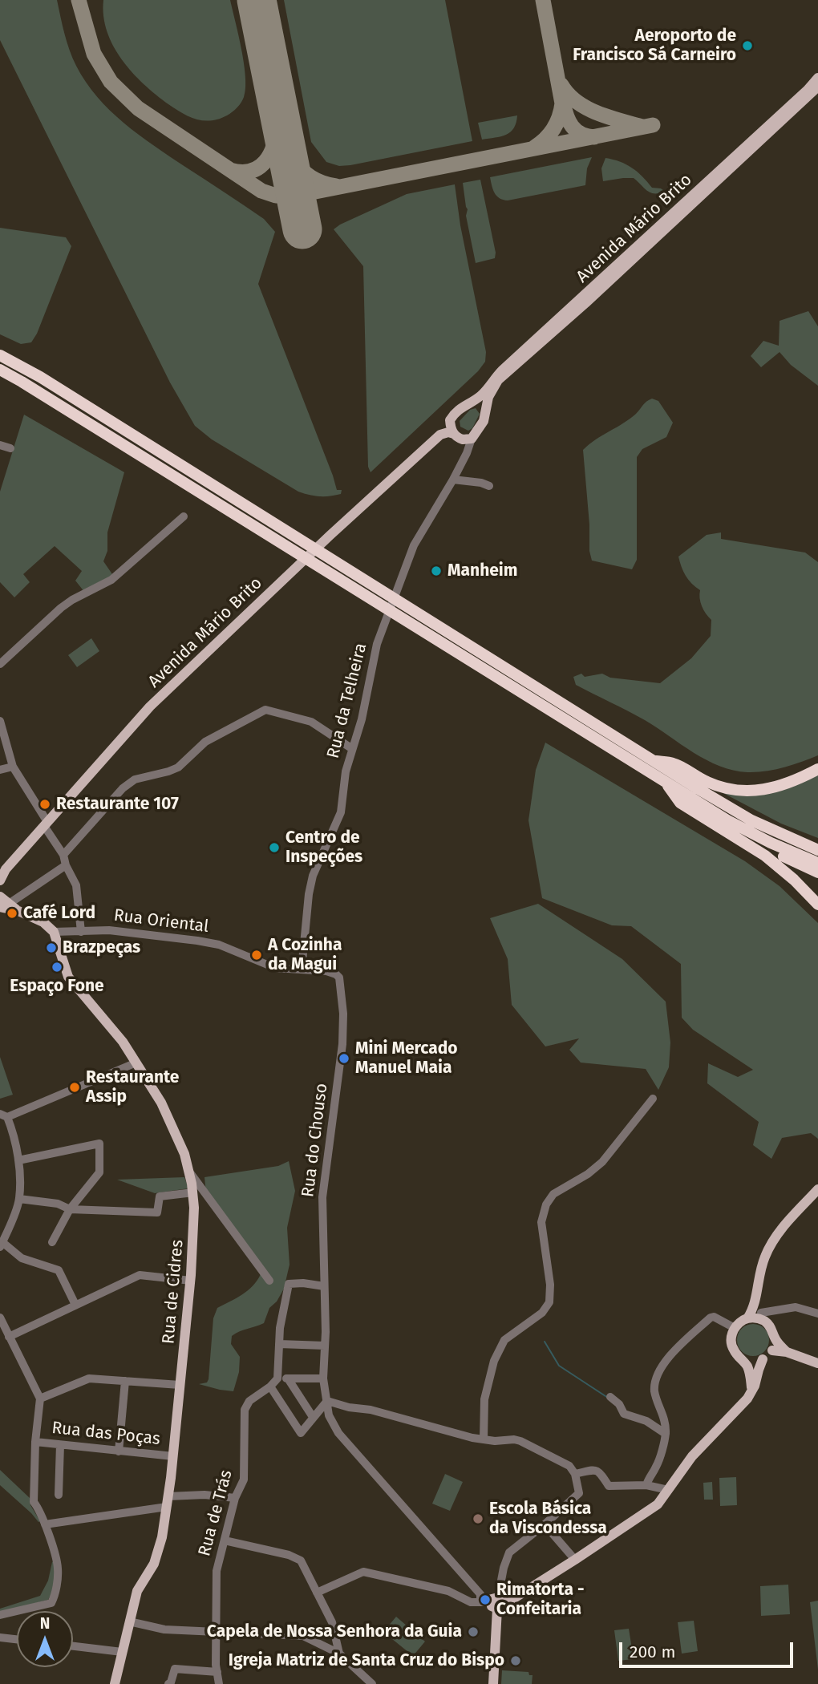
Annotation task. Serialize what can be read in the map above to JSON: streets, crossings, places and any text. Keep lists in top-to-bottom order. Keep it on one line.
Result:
{"streets":{"main road":["Avenida Mário Brito","Rua de Cidres"],"street":["Rua da Telheira","Rua Oriental","Rua do Chouso","Rua das Poças","Rua de Trás"]},"crossings":[["Avenida Mário Brito","Rua da Telheira"],["Rua da Telheira","Rua Oriental"],["Rua da Telheira","Rua do Chouso"],["Rua Oriental","Rua do Chouso"],["Rua Oriental","Rua de Cidres"],["Rua de Cidres","Rua das Poças"]],"places":["Aeroporto de Francisco Sá Carneiro","Manheim","Restaurante 107","Centro de Inspeções","Café Lord","Brazpeças","A Cozinha da Magui","Espaço Fone","Mini Mercado Manuel Maia","Restaurante Assip","Escola Básica da Viscondessa","Rimatorta - Confeitaria","Capela de Nossa Senhora da Guia","Igreja Matriz de Santa Cruz do Bispo"],"scale_bar":"200 m","north":"top"}
